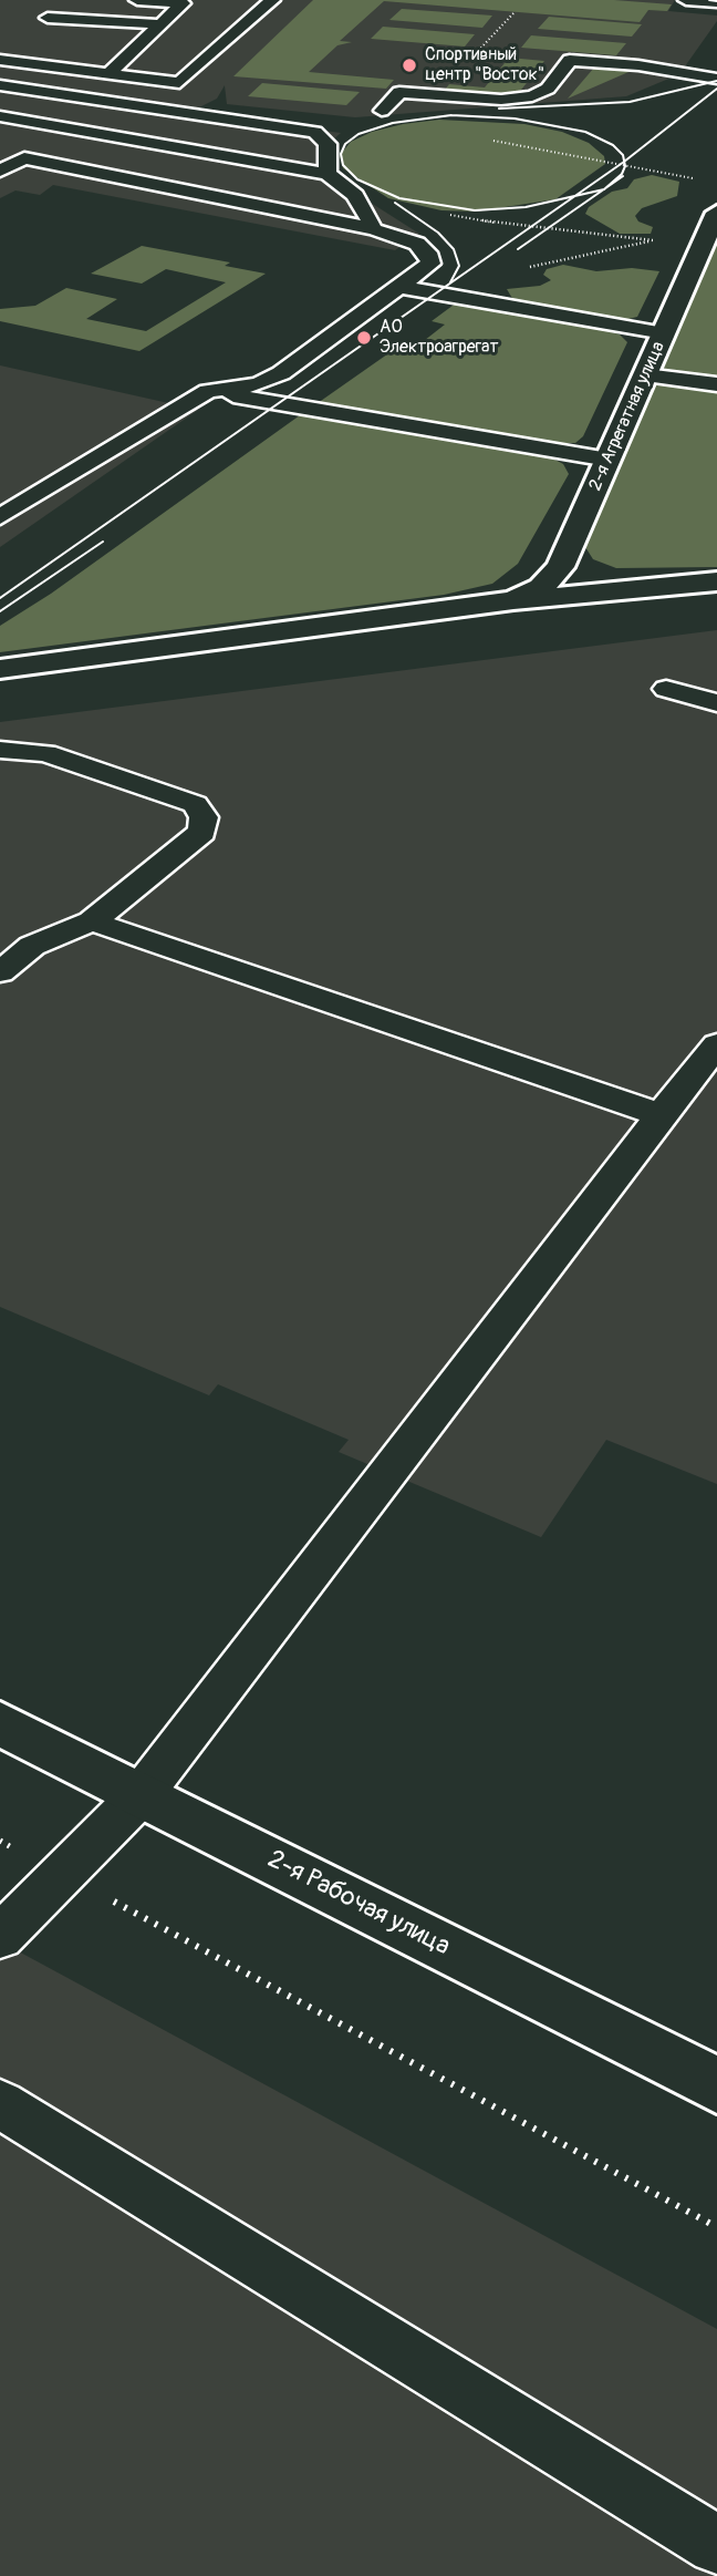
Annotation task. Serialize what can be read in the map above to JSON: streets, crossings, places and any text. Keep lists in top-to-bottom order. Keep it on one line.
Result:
{"streets":{"street":["2-я Агрегатная улица","2-я Рабочая улица"]},"places":["Спортивный центр \"Восток\"","АО Электроагрегат"]}
